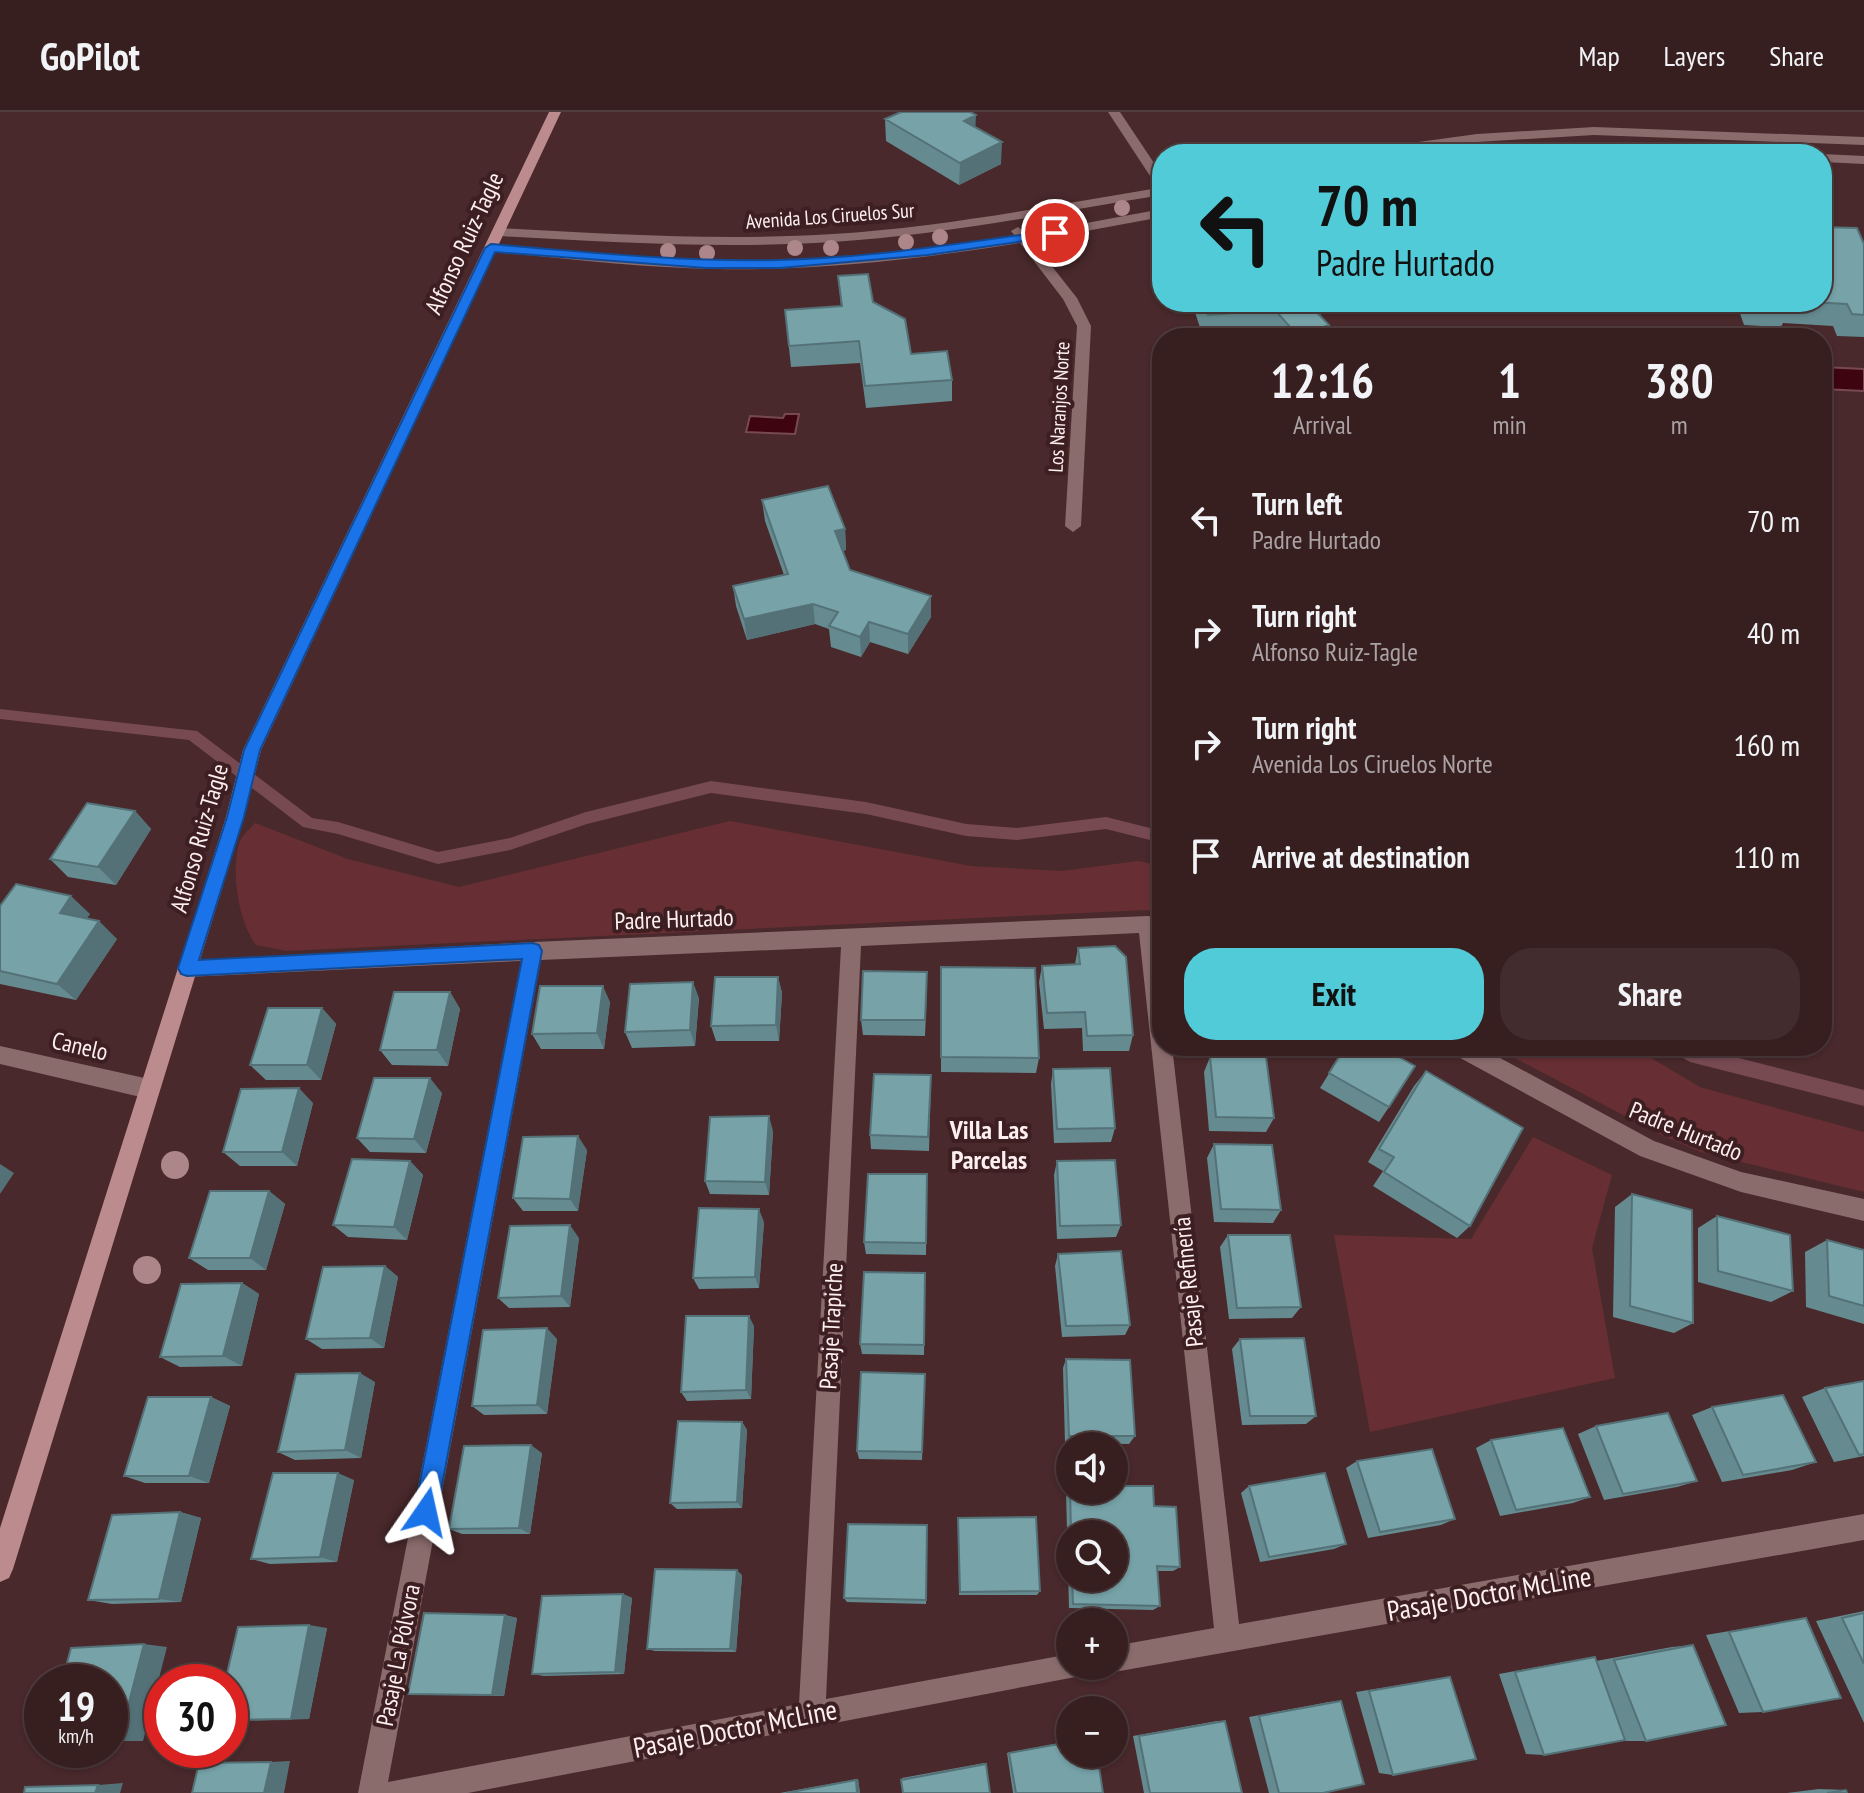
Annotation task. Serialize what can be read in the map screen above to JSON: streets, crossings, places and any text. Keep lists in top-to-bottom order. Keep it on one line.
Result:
{"streets":{"main road":["Alfonso Ruiz-Tagle"],"street":["Avenida Los Ciruelos Sur","Los Naranjos Norte","Padre Hurtado","Canelo","Pasaje Refinería","Pasaje Trapiche","Pasaje Doctor McLine","Pasaje La Pólvora"]},"crossings":[["Avenida Los Ciruelos Sur","Alfonso Ruiz-Tagle"],["Avenida Los Ciruelos Sur","Los Naranjos Norte"],["Alfonso Ruiz-Tagle","Padre Hurtado"],["Alfonso Ruiz-Tagle","Canelo"],["Padre Hurtado","Pasaje Trapiche"],["Padre Hurtado","Pasaje La Pólvora"],["Pasaje Refinería","Pasaje Doctor McLine"],["Pasaje Trapiche","Pasaje Doctor McLine"]],"districts":["Villa Las Parcelas"],"page":{"header":"GoPilot","nav":["Map","Layers","Share"],"turn":["70 m","Padre Hurtado"],"eta":["12:16","Arrival","1","min","380","m"],"list":[{"name":"Turn left","note":"Padre Hurtado","value":"70 m"},{"name":"Turn right","note":"Alfonso Ruiz-Tagle","value":"40 m"},{"name":"Turn right","note":"Avenida Los Ciruelos Norte","value":"160 m"},{"name":"Arrive at destination","value":"110 m"}],"buttons":["Exit","Share"],"map_buttons":["+","−"],"speed":"19 km/h","limit":"30"}}
